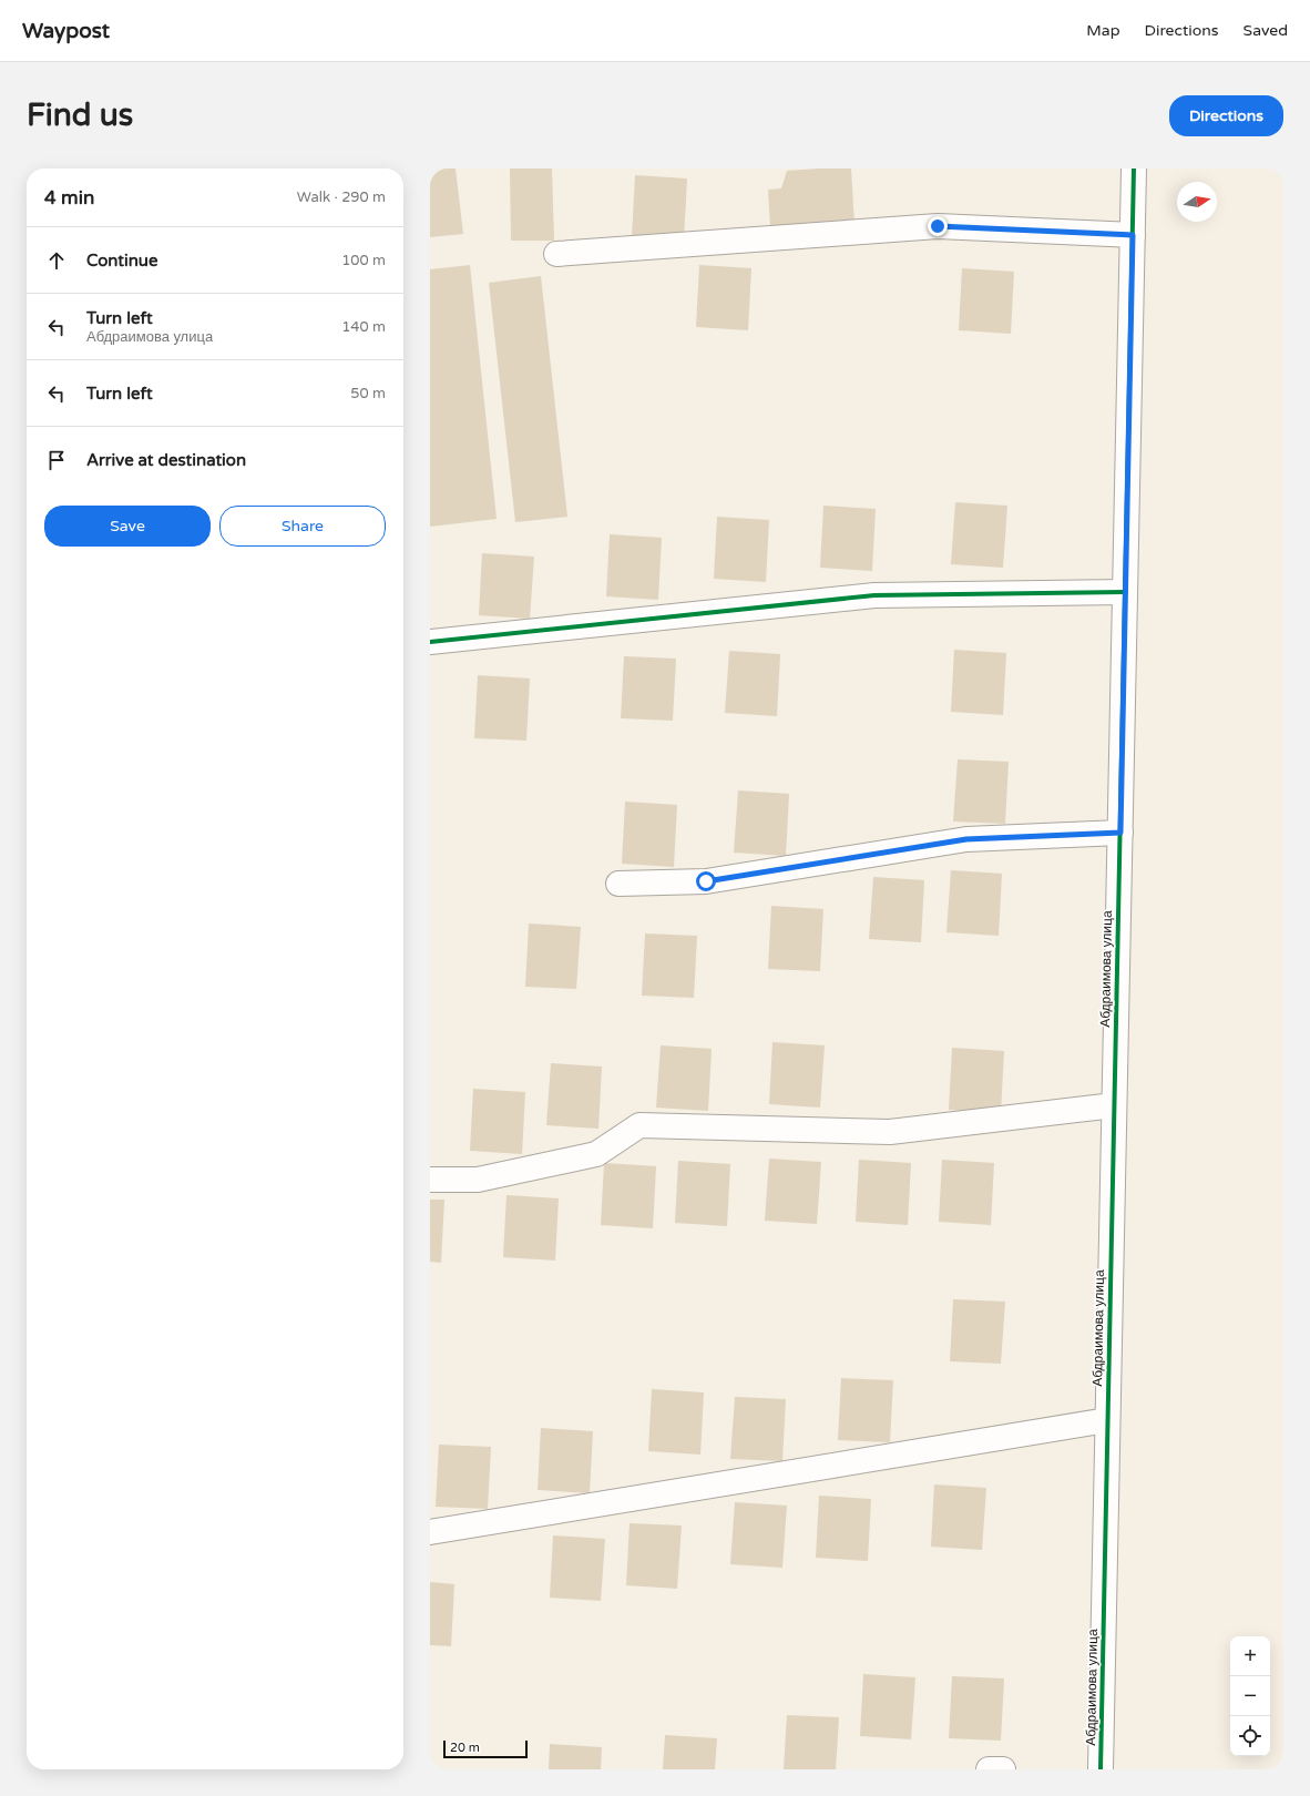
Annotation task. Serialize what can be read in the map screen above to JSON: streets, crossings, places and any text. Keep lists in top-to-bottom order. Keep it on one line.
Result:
{"streets":{"street":["Абдраимова улица"]},"scale_bar":"20 m","north":"right","page":{"header":"Waypost","nav":["Map","Directions","Saved"],"buttons":["Directions",["Save","Share"]],"title":"Find us","heading":["4 min","Walk · 290 m"],"list":[["Continue","100 m"],["Turn left","Абдраимова улица","140 m"],["Turn left","50 m"],"Arrive at destination"],"map_buttons":["+","−"],"scale":"20 m"}}
